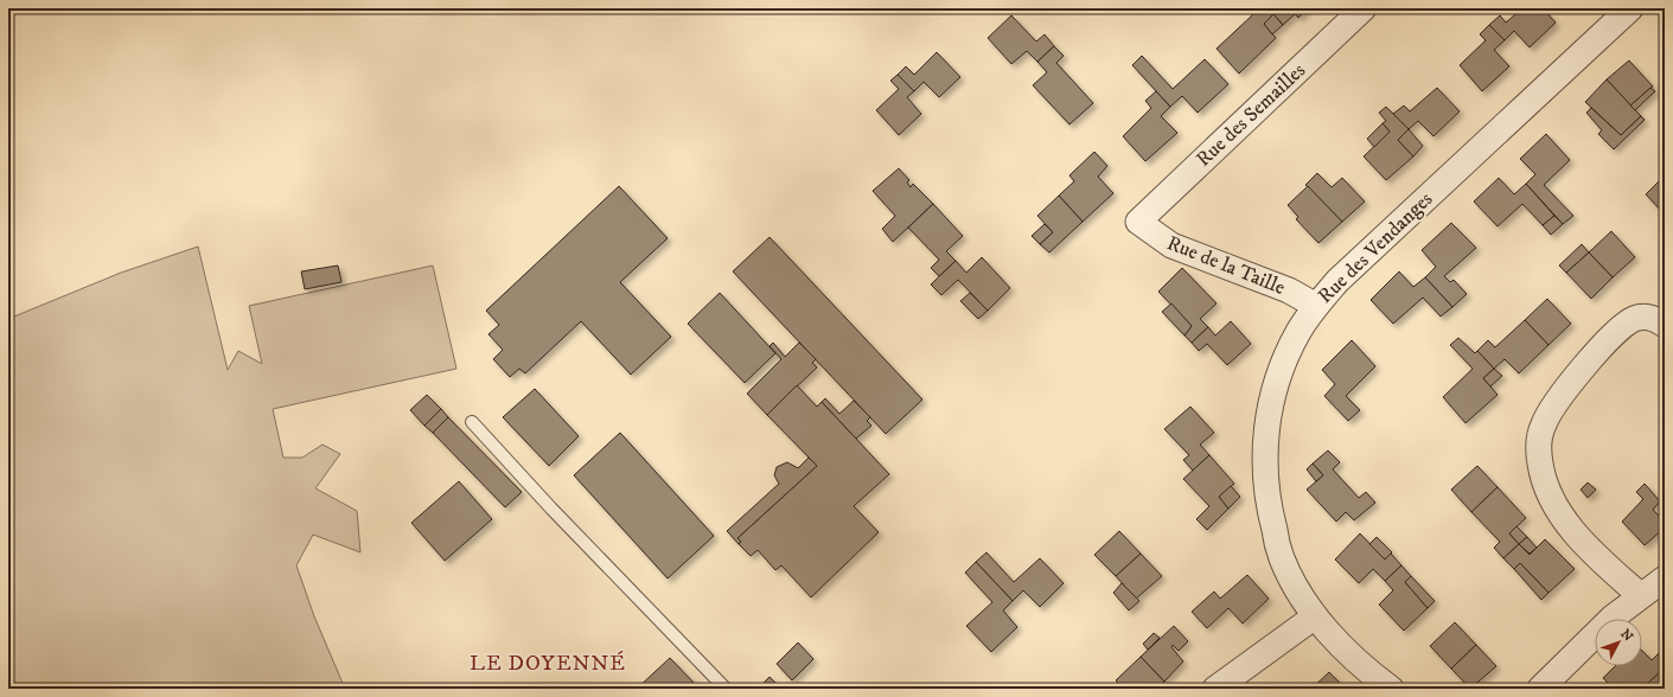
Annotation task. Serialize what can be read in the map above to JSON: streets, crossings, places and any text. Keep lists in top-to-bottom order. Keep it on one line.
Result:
{"streets":{"street":["Rue des Semailles","Rue des Vendanges","Rue de la Taille"]},"crossings":[["Rue des Semailles","Rue de la Taille"],["Rue des Vendanges","Rue de la Taille"]],"districts":["LE DOYENNÉ"],"north":"top right"}
